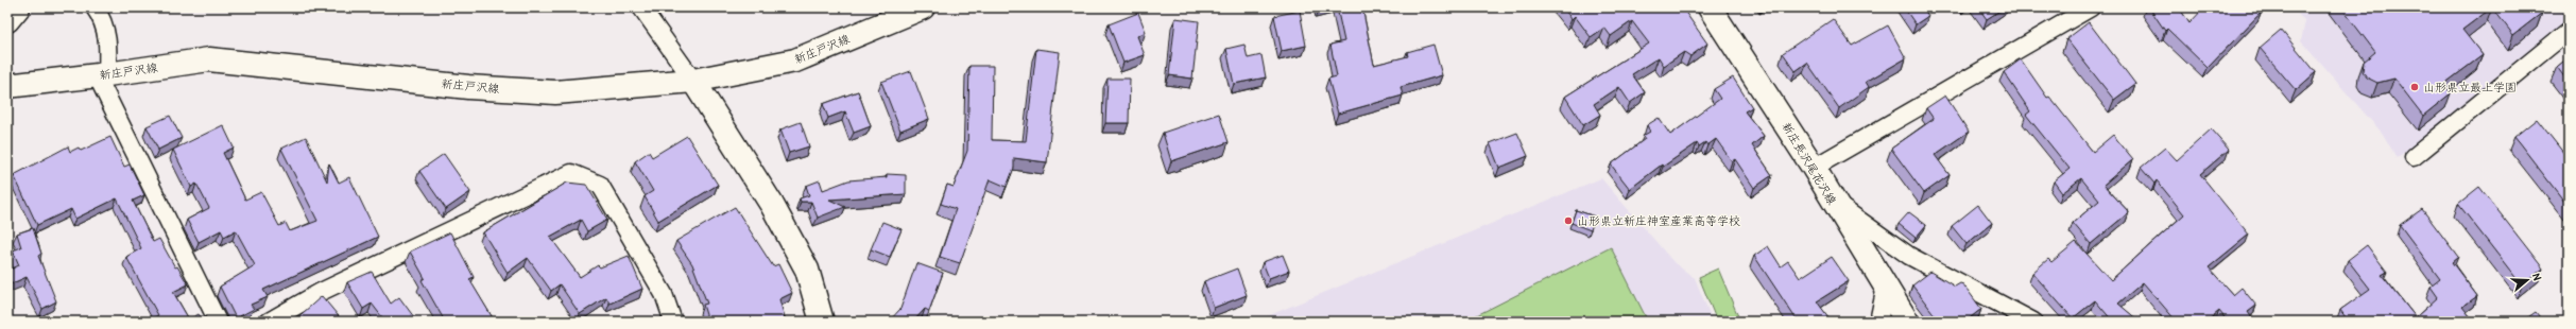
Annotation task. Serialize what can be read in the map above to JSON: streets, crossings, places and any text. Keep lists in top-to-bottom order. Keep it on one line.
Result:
{"streets":{"main road":["新庄戸沢線","新庄長沢尾花沢線"]},"places":["山形県立最上学園","山形県立新庄神室産業高等学校"],"north":"right"}
